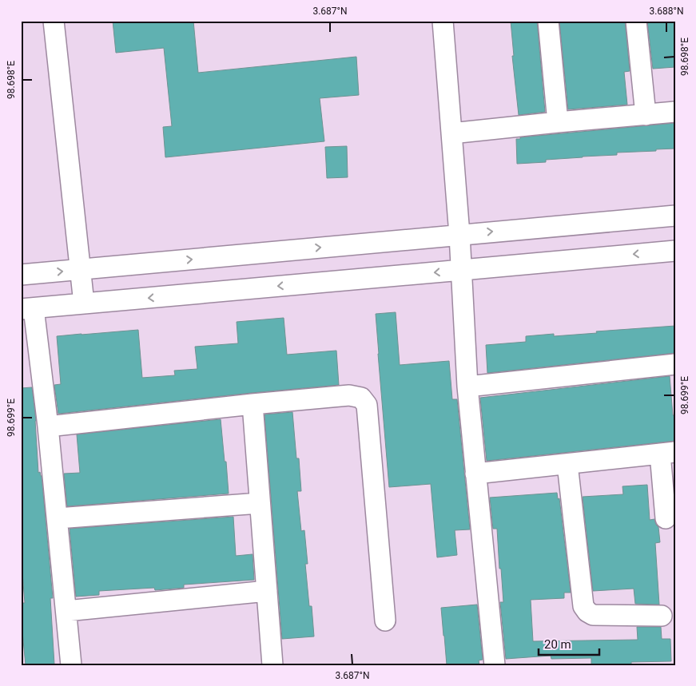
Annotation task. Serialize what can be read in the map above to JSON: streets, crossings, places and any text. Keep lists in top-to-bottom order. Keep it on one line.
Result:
{"scale_bar":"20 m","coordinates":["3.687°N","3.688°N","98.698°E","98.699°E"]}
